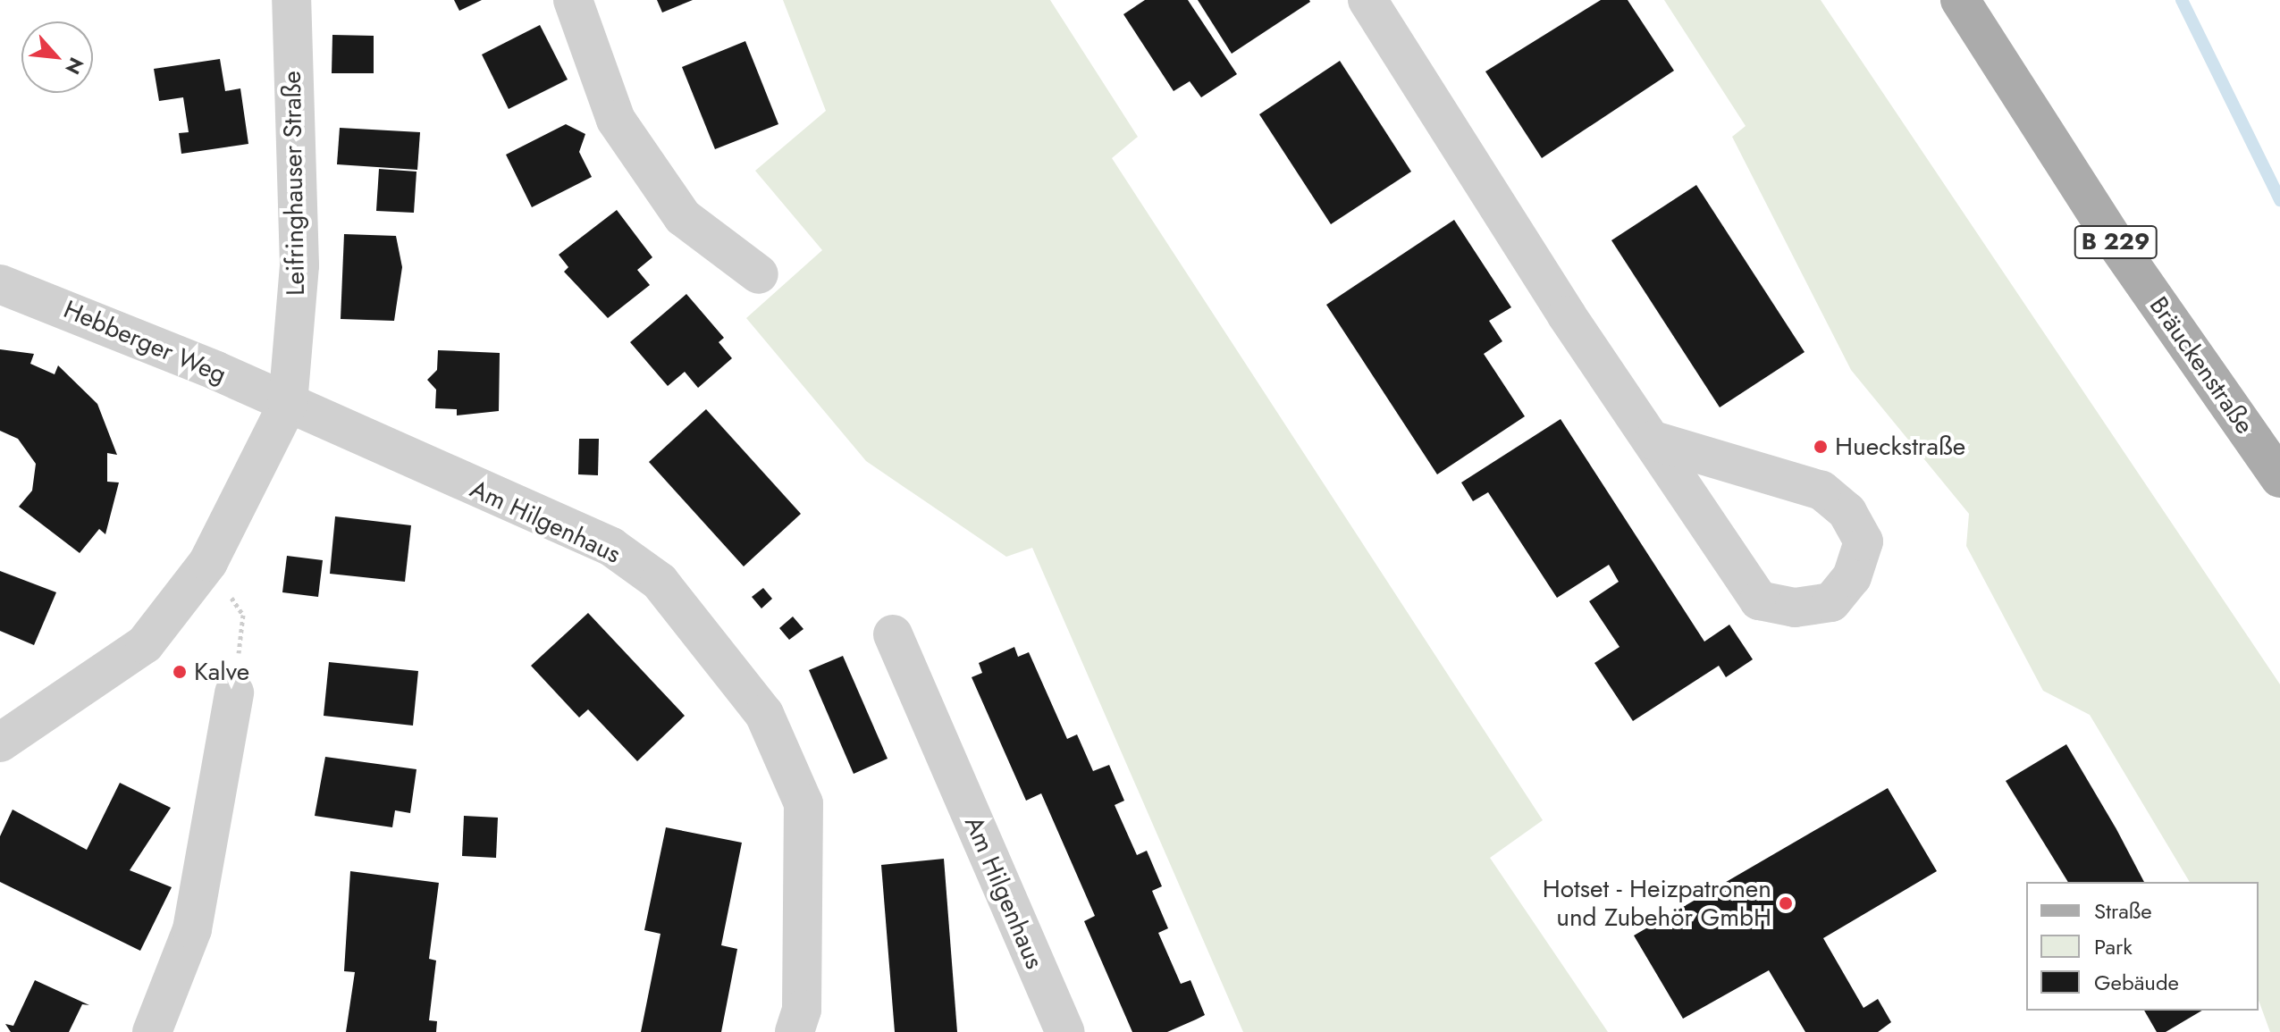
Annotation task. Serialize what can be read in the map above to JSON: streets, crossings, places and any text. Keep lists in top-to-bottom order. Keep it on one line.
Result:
{"streets":{"main road":["B 229","Bräuckenstraße"],"street":["Leifringhauser Straße","Hebberger Weg","Am Hilgenhaus"]},"crossings":[["Leifringhauser Straße","Hebberger Weg"],["Leifringhauser Straße","Am Hilgenhaus"],["Hebberger Weg","Am Hilgenhaus"]],"places":["Hueckstraße","Kalve","Hotset - Heizpatronen und Zubehör GmbH"],"legend":["Straße","Park","Gebäude"],"north":"bottom right"}
